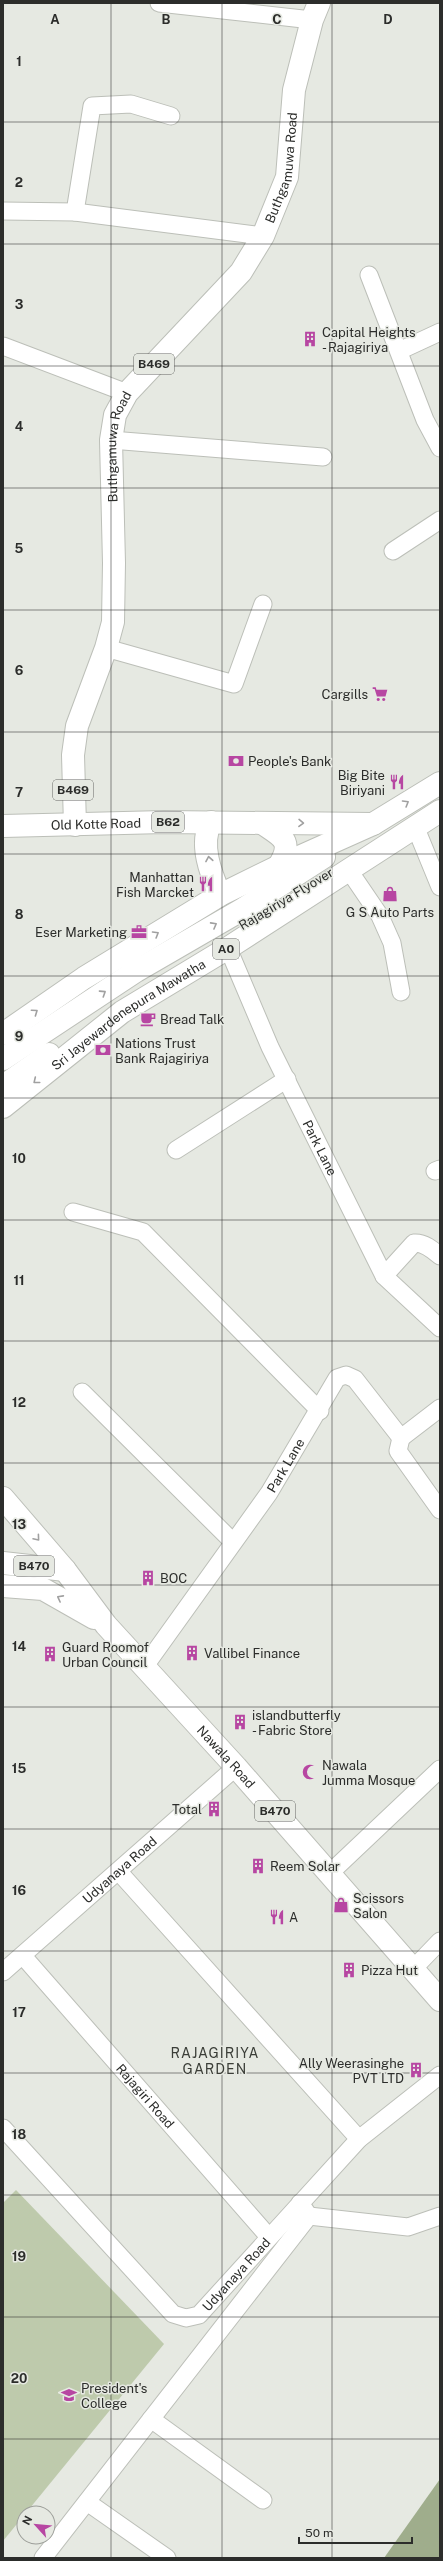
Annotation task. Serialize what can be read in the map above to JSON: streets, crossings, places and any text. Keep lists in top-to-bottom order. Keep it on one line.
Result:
{"streets":{"main road":["Buthgamuwa Road","B469","B62","Old Kotte Road","Rajagiriya Flyover","A0","Sri Jayewardenepura Mawatha","B470","Nawala Road"],"street":["Park Lane","Udyanaya Road","Rajagiri Road"]},"crossings":[["Buthgamuwa Road","Old Kotte Road"],["Old Kotte Road","Rajagiriya Flyover"],["Rajagiriya Flyover","Sri Jayewardenepura Mawatha"],["Sri Jayewardenepura Mawatha","Park Lane"],["Park Lane","Nawala Road"],["B470","Nawala Road"],["Nawala Road","Udyanaya Road"],["Udyanaya Road","Rajagiri Road"]],"districts":["RAJAGIRIYA GARDEN"],"places":{"building":["Capital Heights - Rajagiriya","BOC","Vallibel Finance","Guard Roomof Urban Council","islandbutterfly - Fabric Store","Total","Reem Solar","Pizza Hut","Ally Weerasinghe PVT LTD"],"supermarket":["Cargills"],"bank":["People's Bank","Nations Trust Bank Rajagiriya"],"restaurant":["Big Bite Biriyani","Manhattan Fish Marcket","A"],"shop":["G S Auto Parts","Scissors Salon"],"office":["Eser Marketing"],"cafe":["Bread Talk"],"mosque":["Nawala Jumma Mosque"],"school or university":["President's College"]},"scale_bar":"50 m","north":"top left","grid":{"columns":["A","B","C","D"],"rows":["1","2","3","4","5","6","7","8","9","10","11","12","13","14","15","16","17","18","19","20"]}}
